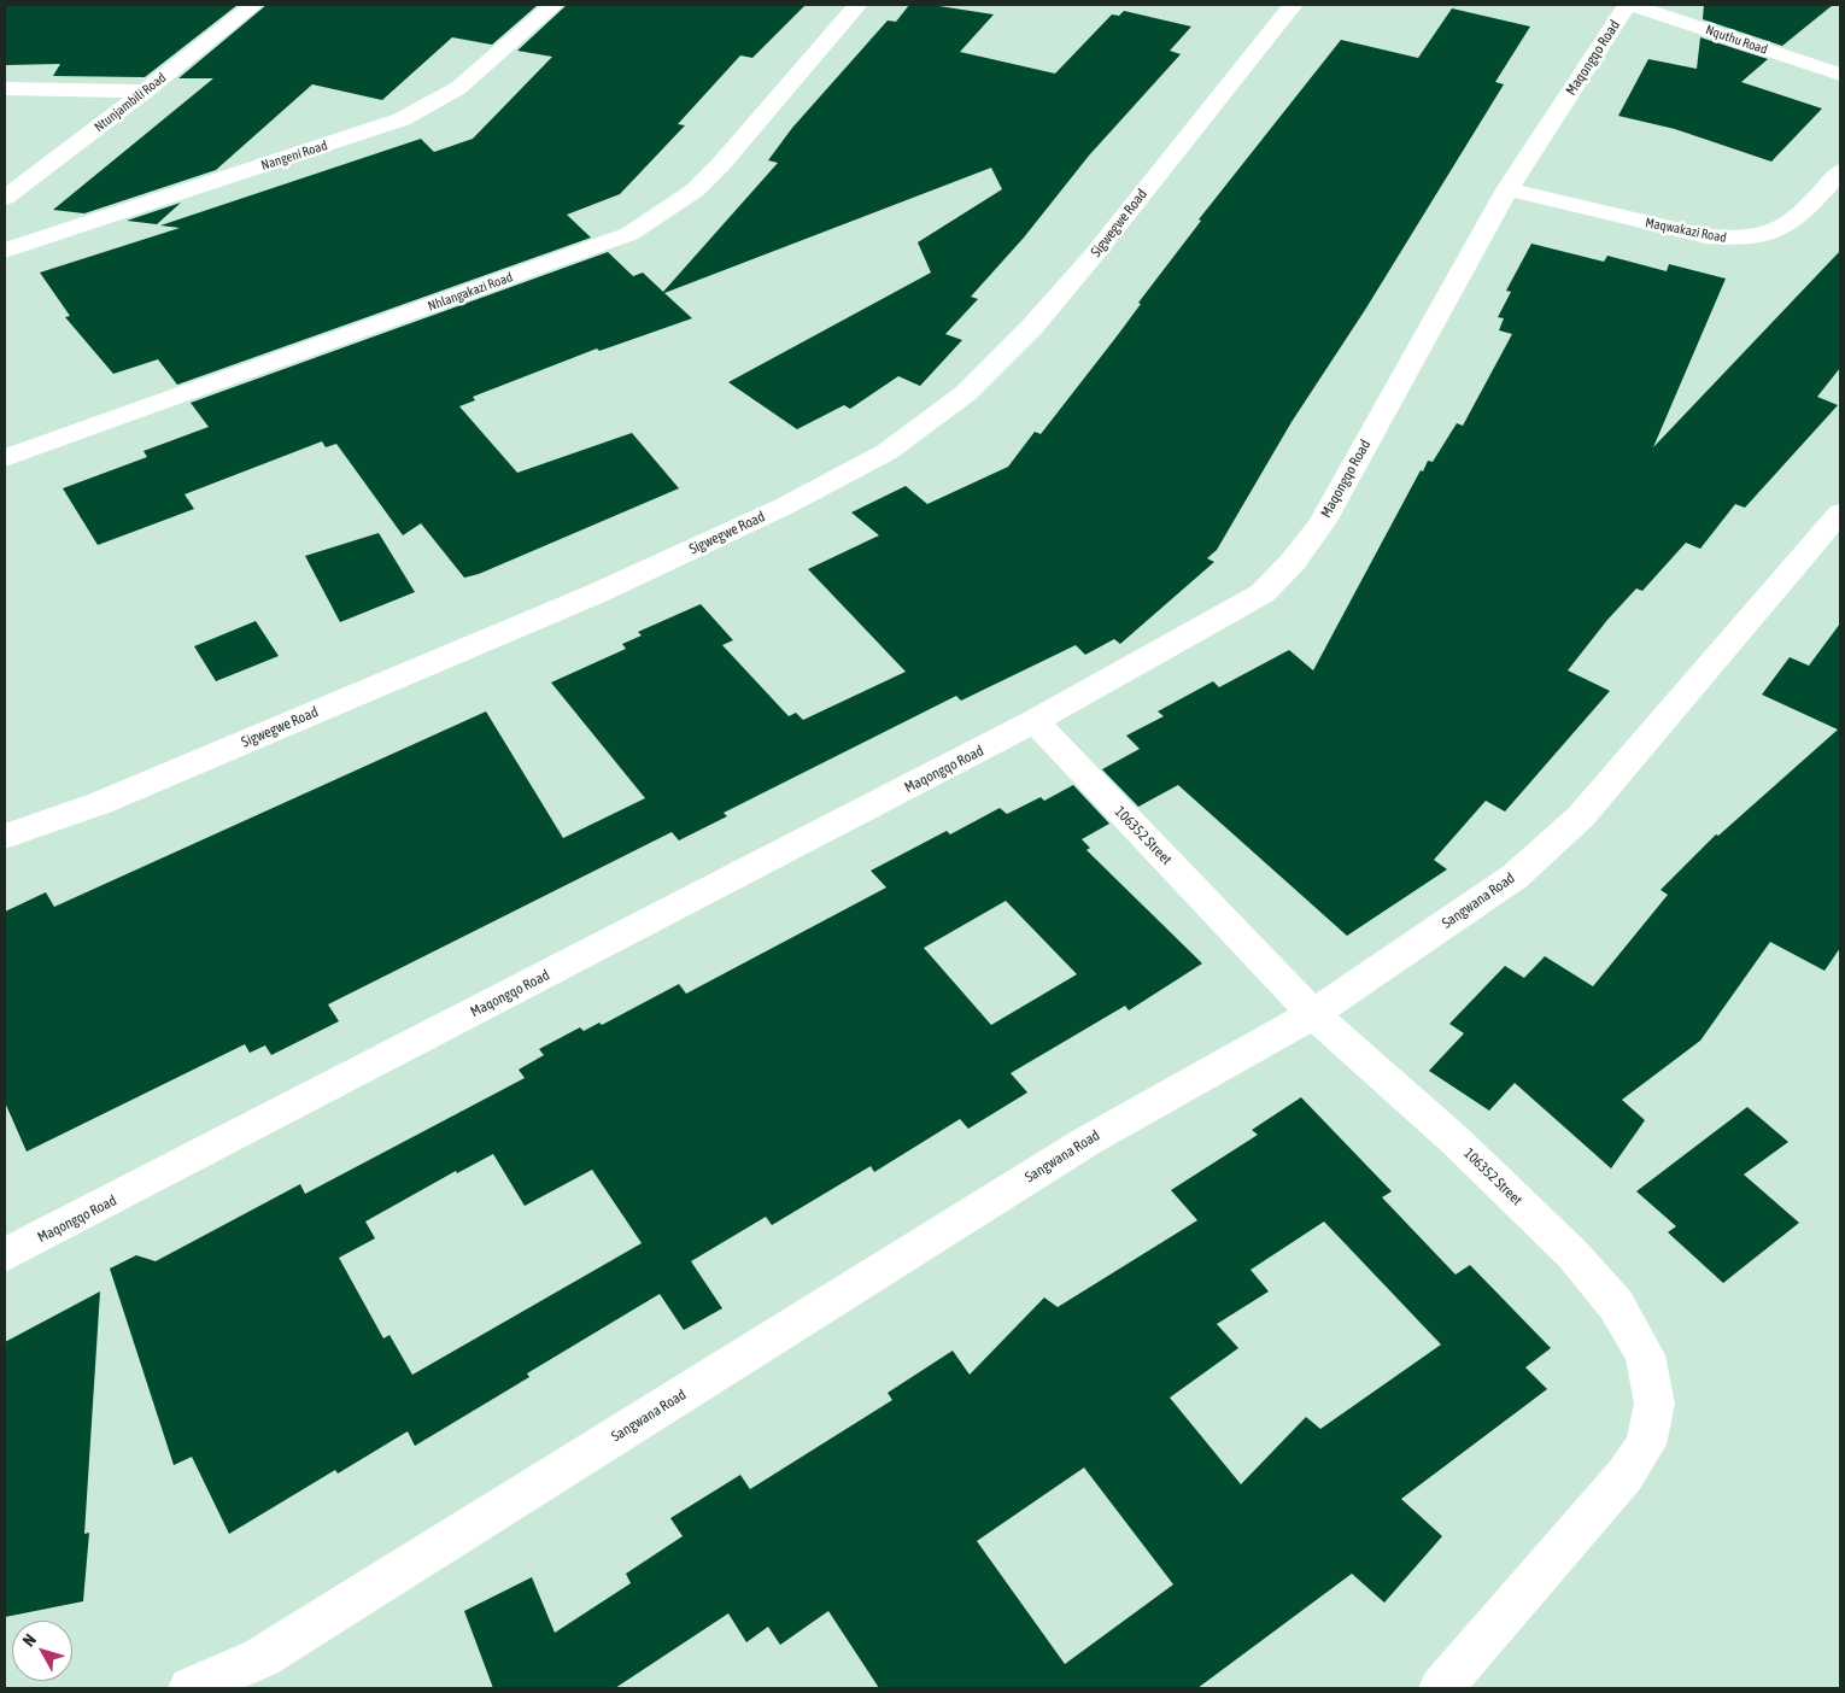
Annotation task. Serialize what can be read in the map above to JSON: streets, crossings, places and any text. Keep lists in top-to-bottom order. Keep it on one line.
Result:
{"streets":{"street":["Nquthu Road","Maqongqo Road","Ntunjambili Road","Nangeni Road","Sigwegwe Road","Maqwakazi Road","Nhlangakazi Road","106352 Street","Sangwana Road"]},"crossings":[["Maqongqo Road","Maqwakazi Road"],["Maqongqo Road","106352 Street"],["106352 Street","Sangwana Road"]],"north":"top left"}
